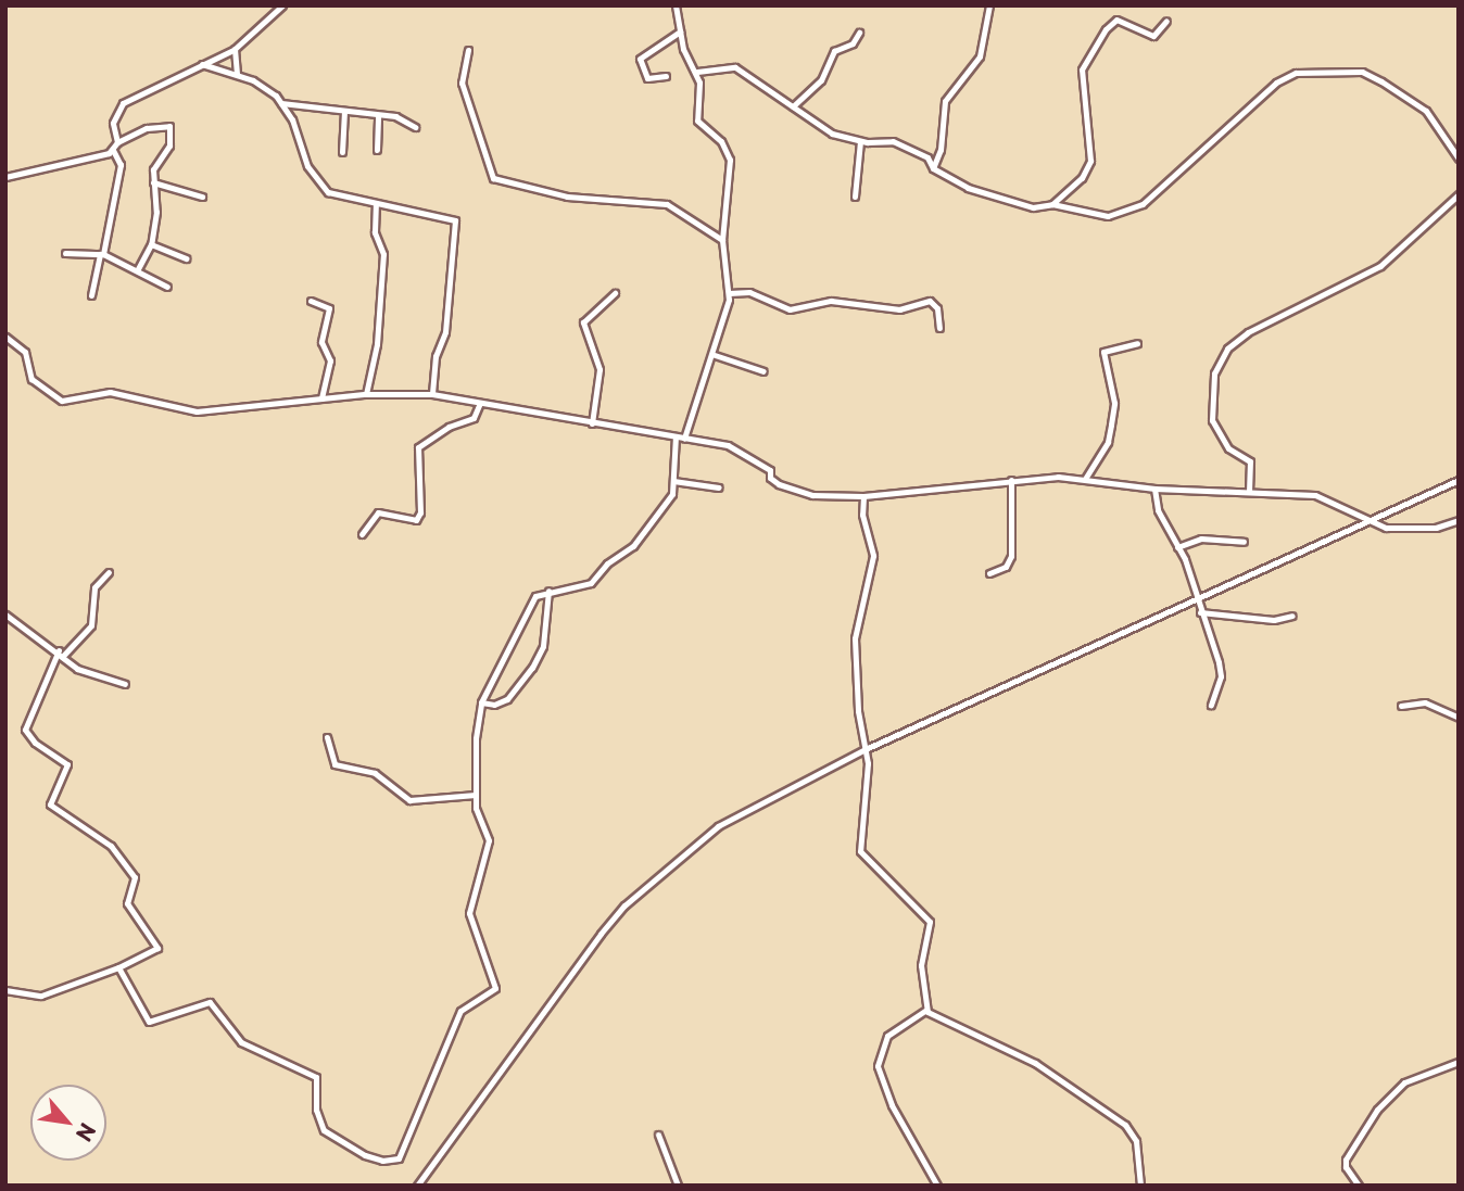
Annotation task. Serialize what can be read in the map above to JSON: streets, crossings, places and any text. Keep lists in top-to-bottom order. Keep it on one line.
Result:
{"north":"bottom right"}
